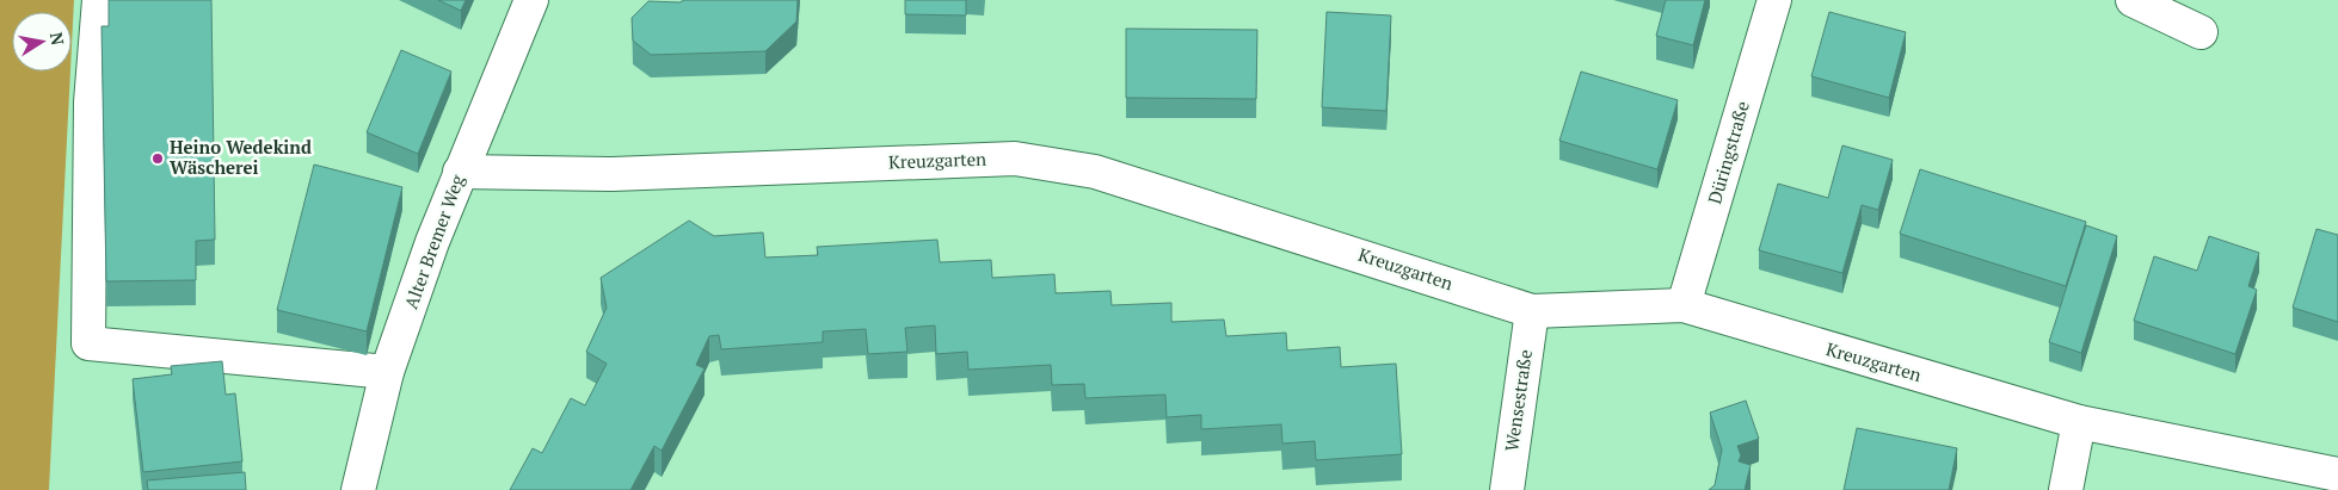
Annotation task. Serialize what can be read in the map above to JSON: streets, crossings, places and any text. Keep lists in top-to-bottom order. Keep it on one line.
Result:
{"streets":{"street":["Düringstraße","Kreuzgarten","Alter Bremer Weg","Wensestraße"]},"crossings":[["Düringstraße","Kreuzgarten"],["Kreuzgarten","Alter Bremer Weg"],["Kreuzgarten","Wensestraße"]],"places":["Heino Wedekind Wäscherei"],"north":"right"}
